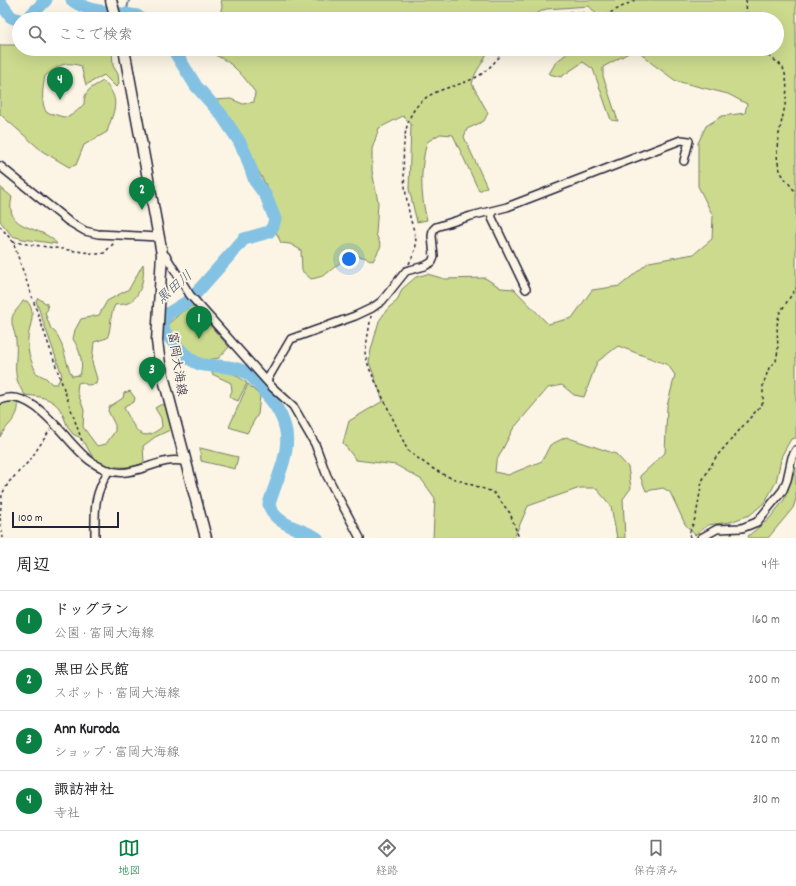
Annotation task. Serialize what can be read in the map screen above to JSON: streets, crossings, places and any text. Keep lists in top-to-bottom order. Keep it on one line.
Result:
{"streets":{"main road":["富岡大海線"]},"water":["黒田川"],"scale_bar":"100 m","page":{"search":"ここで検索","pins":["4","2","1","3"],"scale":"100 m","heading":["周辺","4件"],"list":[{"mark":"1","name":"ドッグラン","note":"公園 · 富岡大海線","value":"160 m"},{"mark":"2","name":"黒田公民館","note":"スポット · 富岡大海線","value":"200 m"},{"mark":"3","name":"Ann Kuroda","note":"ショップ · 富岡大海線","value":"220 m"},{"mark":"4","name":"諏訪神社","note":"寺社","value":"310 m"}],"nav":["地図","経路","保存済み"]}}
